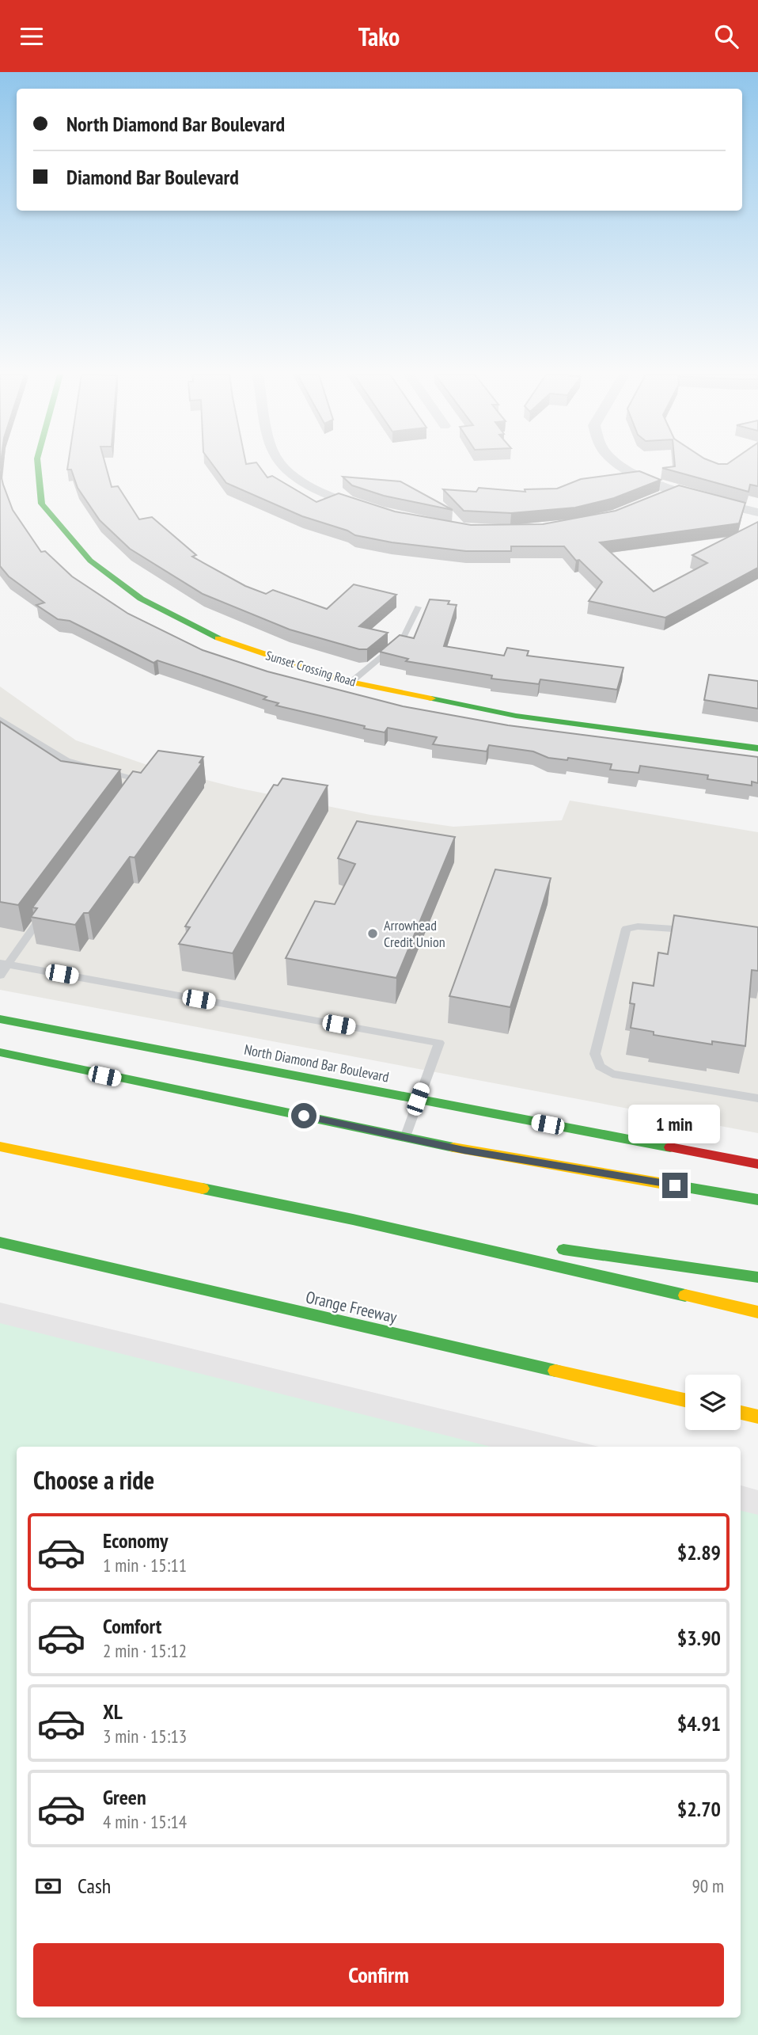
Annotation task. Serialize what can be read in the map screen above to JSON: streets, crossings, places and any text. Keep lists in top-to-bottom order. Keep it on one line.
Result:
{"streets":{"main road":["Sunset Crossing Road","North Diamond Bar Boulevard","Orange Freeway"]},"places":["Arrowhead Credit Union"],"page":{"header":"Tako","banner":["North Diamond Bar Boulevard","Diamond Bar Boulevard"],"bubble":"1 min","heading":"Choose a ride","list":[{"name":"Economy","note":"1 min · 15:11","value":"$2.89"},{"name":"Comfort","note":"2 min · 15:12","value":"$3.90"},{"name":"XL","note":"3 min · 15:13","value":"$4.91"},{"name":"Green","note":"4 min · 15:14","value":"$2.70"}],"pay":["Cash","90 m"],"buttons":"Confirm"}}
